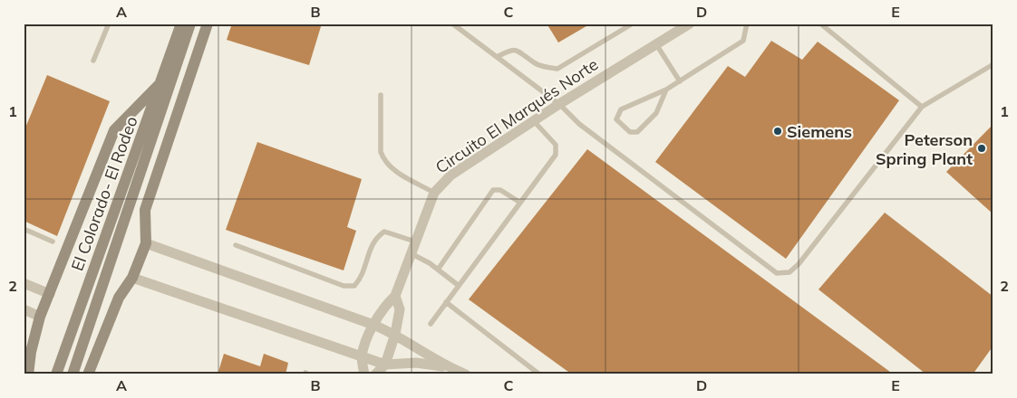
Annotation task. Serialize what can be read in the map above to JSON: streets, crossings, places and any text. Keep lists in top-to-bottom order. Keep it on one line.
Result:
{"streets":{"main road":["El Colorado- El Rodeo"],"street":["Circuito El Marqués Norte"]},"places":["Siemens","Peterson Spring Plant"],"grid":{"columns":["A","B","C","D","E"],"rows":["1","2"]}}
